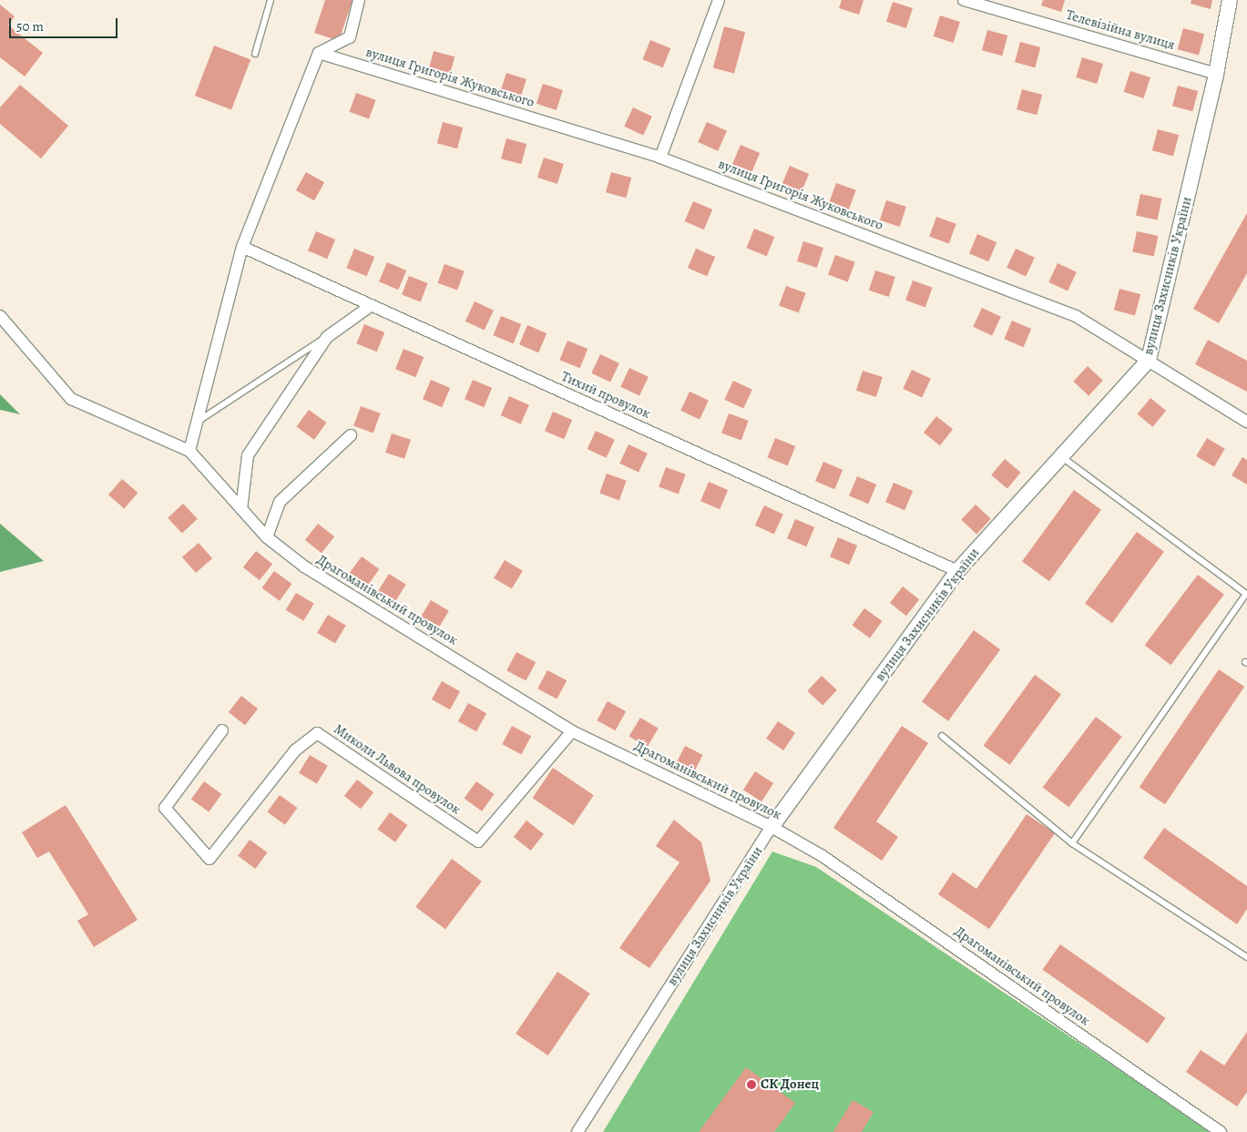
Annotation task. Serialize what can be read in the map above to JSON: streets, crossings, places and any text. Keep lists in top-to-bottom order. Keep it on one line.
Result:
{"streets":{"street":["Телевізійна вулиця","вулиця Григорія Жуковського","вулиця Захисників України","Тихий провулок","Драгоманівський провулок","Миколи Львова провулок"]},"crossings":[["Телевізійна вулиця","вулиця Захисників України"],["вулиця Григорія Жуковського","вулиця Захисників України"],["вулиця Захисників України","Тихий провулок"],["вулиця Захисників України","Драгоманівський провулок"],["Драгоманівський провулок","Миколи Львова провулок"]],"places":["СК Донец"],"scale_bar":"50 m"}
